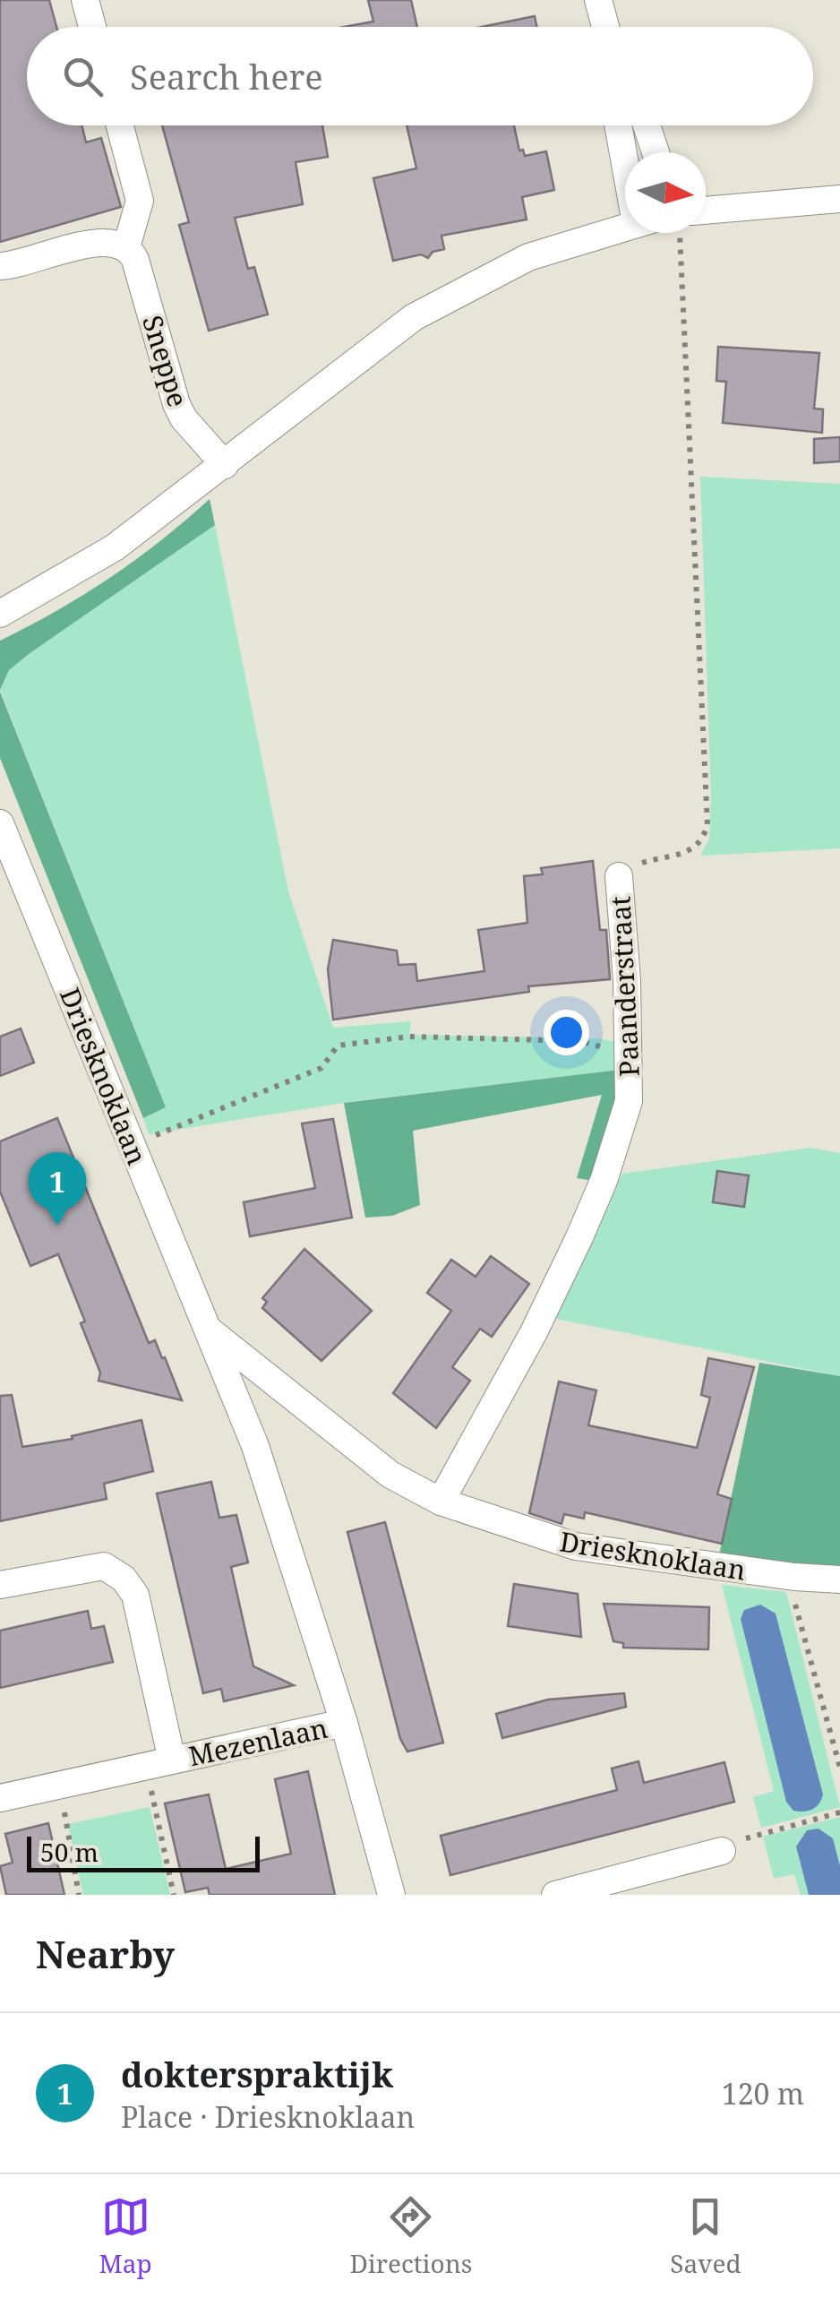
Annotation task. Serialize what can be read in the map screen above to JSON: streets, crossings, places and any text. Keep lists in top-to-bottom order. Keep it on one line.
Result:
{"streets":{"street":["Sneppe","Paanderstraat","Driesknoklaan","Mezenlaan"]},"crossings":[["Paanderstraat","Driesknoklaan"],["Driesknoklaan","Mezenlaan"]],"scale_bar":"50 m","north":"right","page":{"search":"Search here","pins":"1","scale":"50 m","heading":"Nearby","list":[{"mark":"1","name":"dokterspraktijk","note":"Place · Driesknoklaan","value":"120 m"}],"nav":["Map","Directions","Saved"]}}
